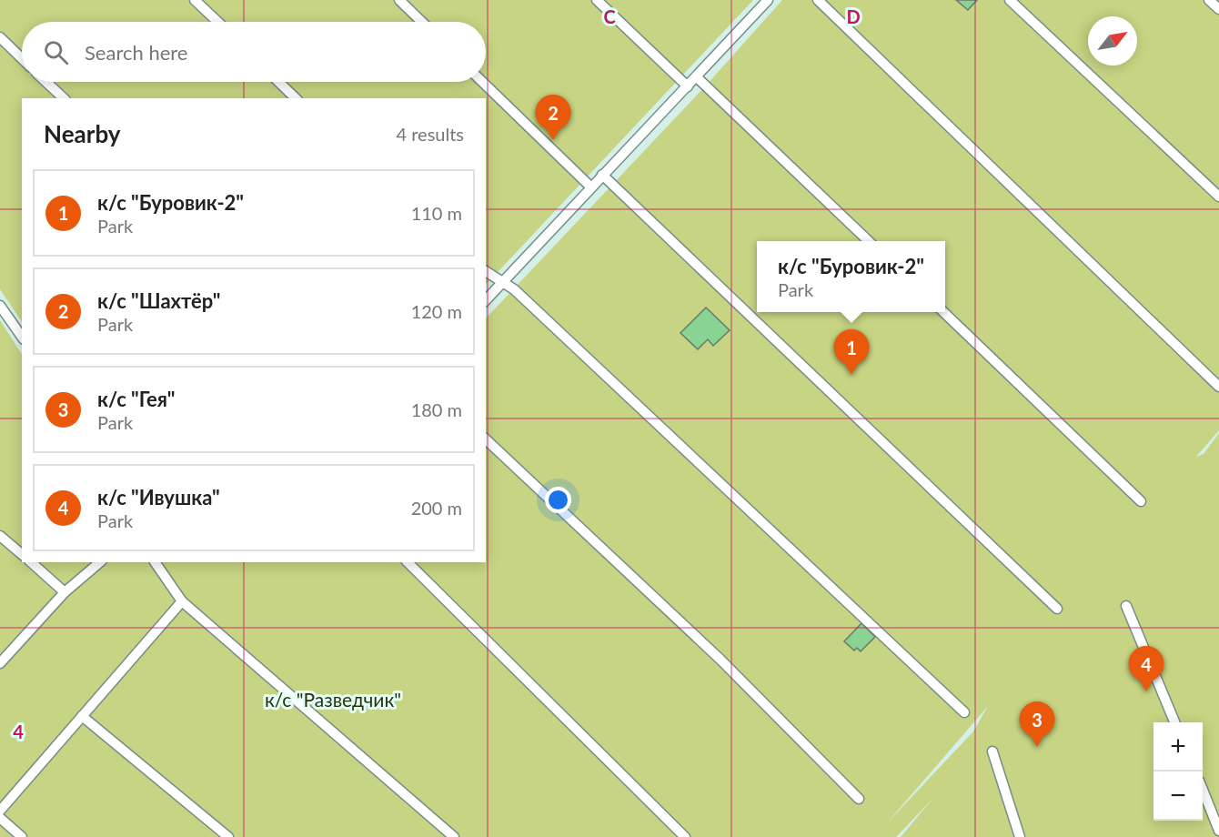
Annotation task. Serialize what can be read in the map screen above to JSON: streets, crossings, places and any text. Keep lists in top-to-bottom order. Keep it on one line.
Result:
{"parks":["к/с \"Разведчик\""],"north":"top right","page":{"search":"Search here","pins":["2","1","4","3"],"heading":["Nearby","4 results"],"list":[{"mark":"1","name":"к/с \"Буровик-2\"","note":"Park","value":"110 m"},{"mark":"2","name":"к/с \"Шахтёр\"","note":"Park","value":"120 m"},{"mark":"3","name":"к/с \"Гея\"","note":"Park","value":"180 m"},{"mark":"4","name":"к/с \"Ивушка\"","note":"Park","value":"200 m"}],"popup":["к/с \"Буровик-2\"","Park"],"map_buttons":["+","−"]},"grid":{"columns":["C","D"],"rows":["4"]}}
